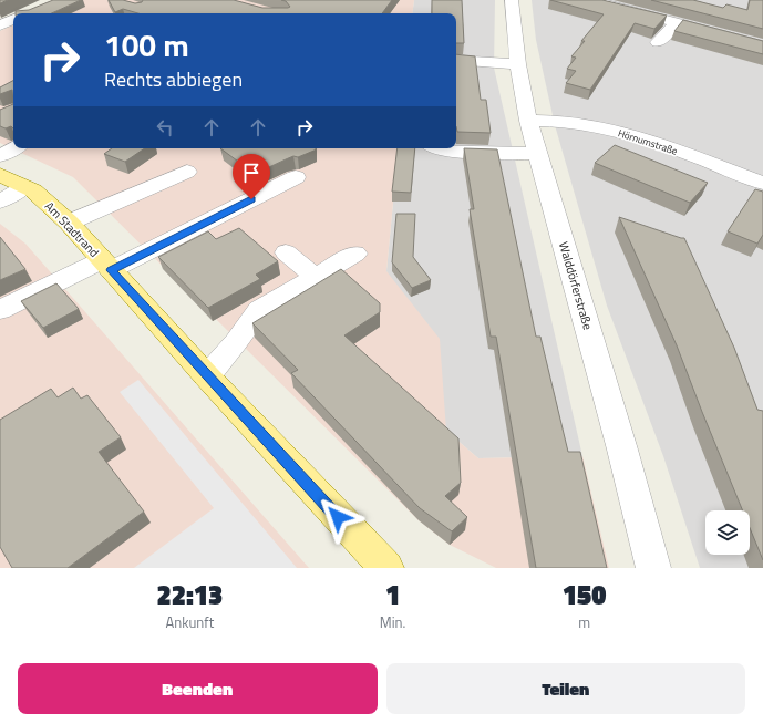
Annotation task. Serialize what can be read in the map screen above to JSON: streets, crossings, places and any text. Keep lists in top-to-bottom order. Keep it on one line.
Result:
{"streets":{"main road":["Am Stadtrand"],"street":["Hörnumstraße","Walddörferstraße"]},"crossings":[["Hörnumstraße","Walddörferstraße"]],"page":{"turn":["100 m","Rechts abbiegen"],"eta":["22:13","Ankunft","1","Min.","150","m"],"buttons":["Beenden","Teilen"]}}
